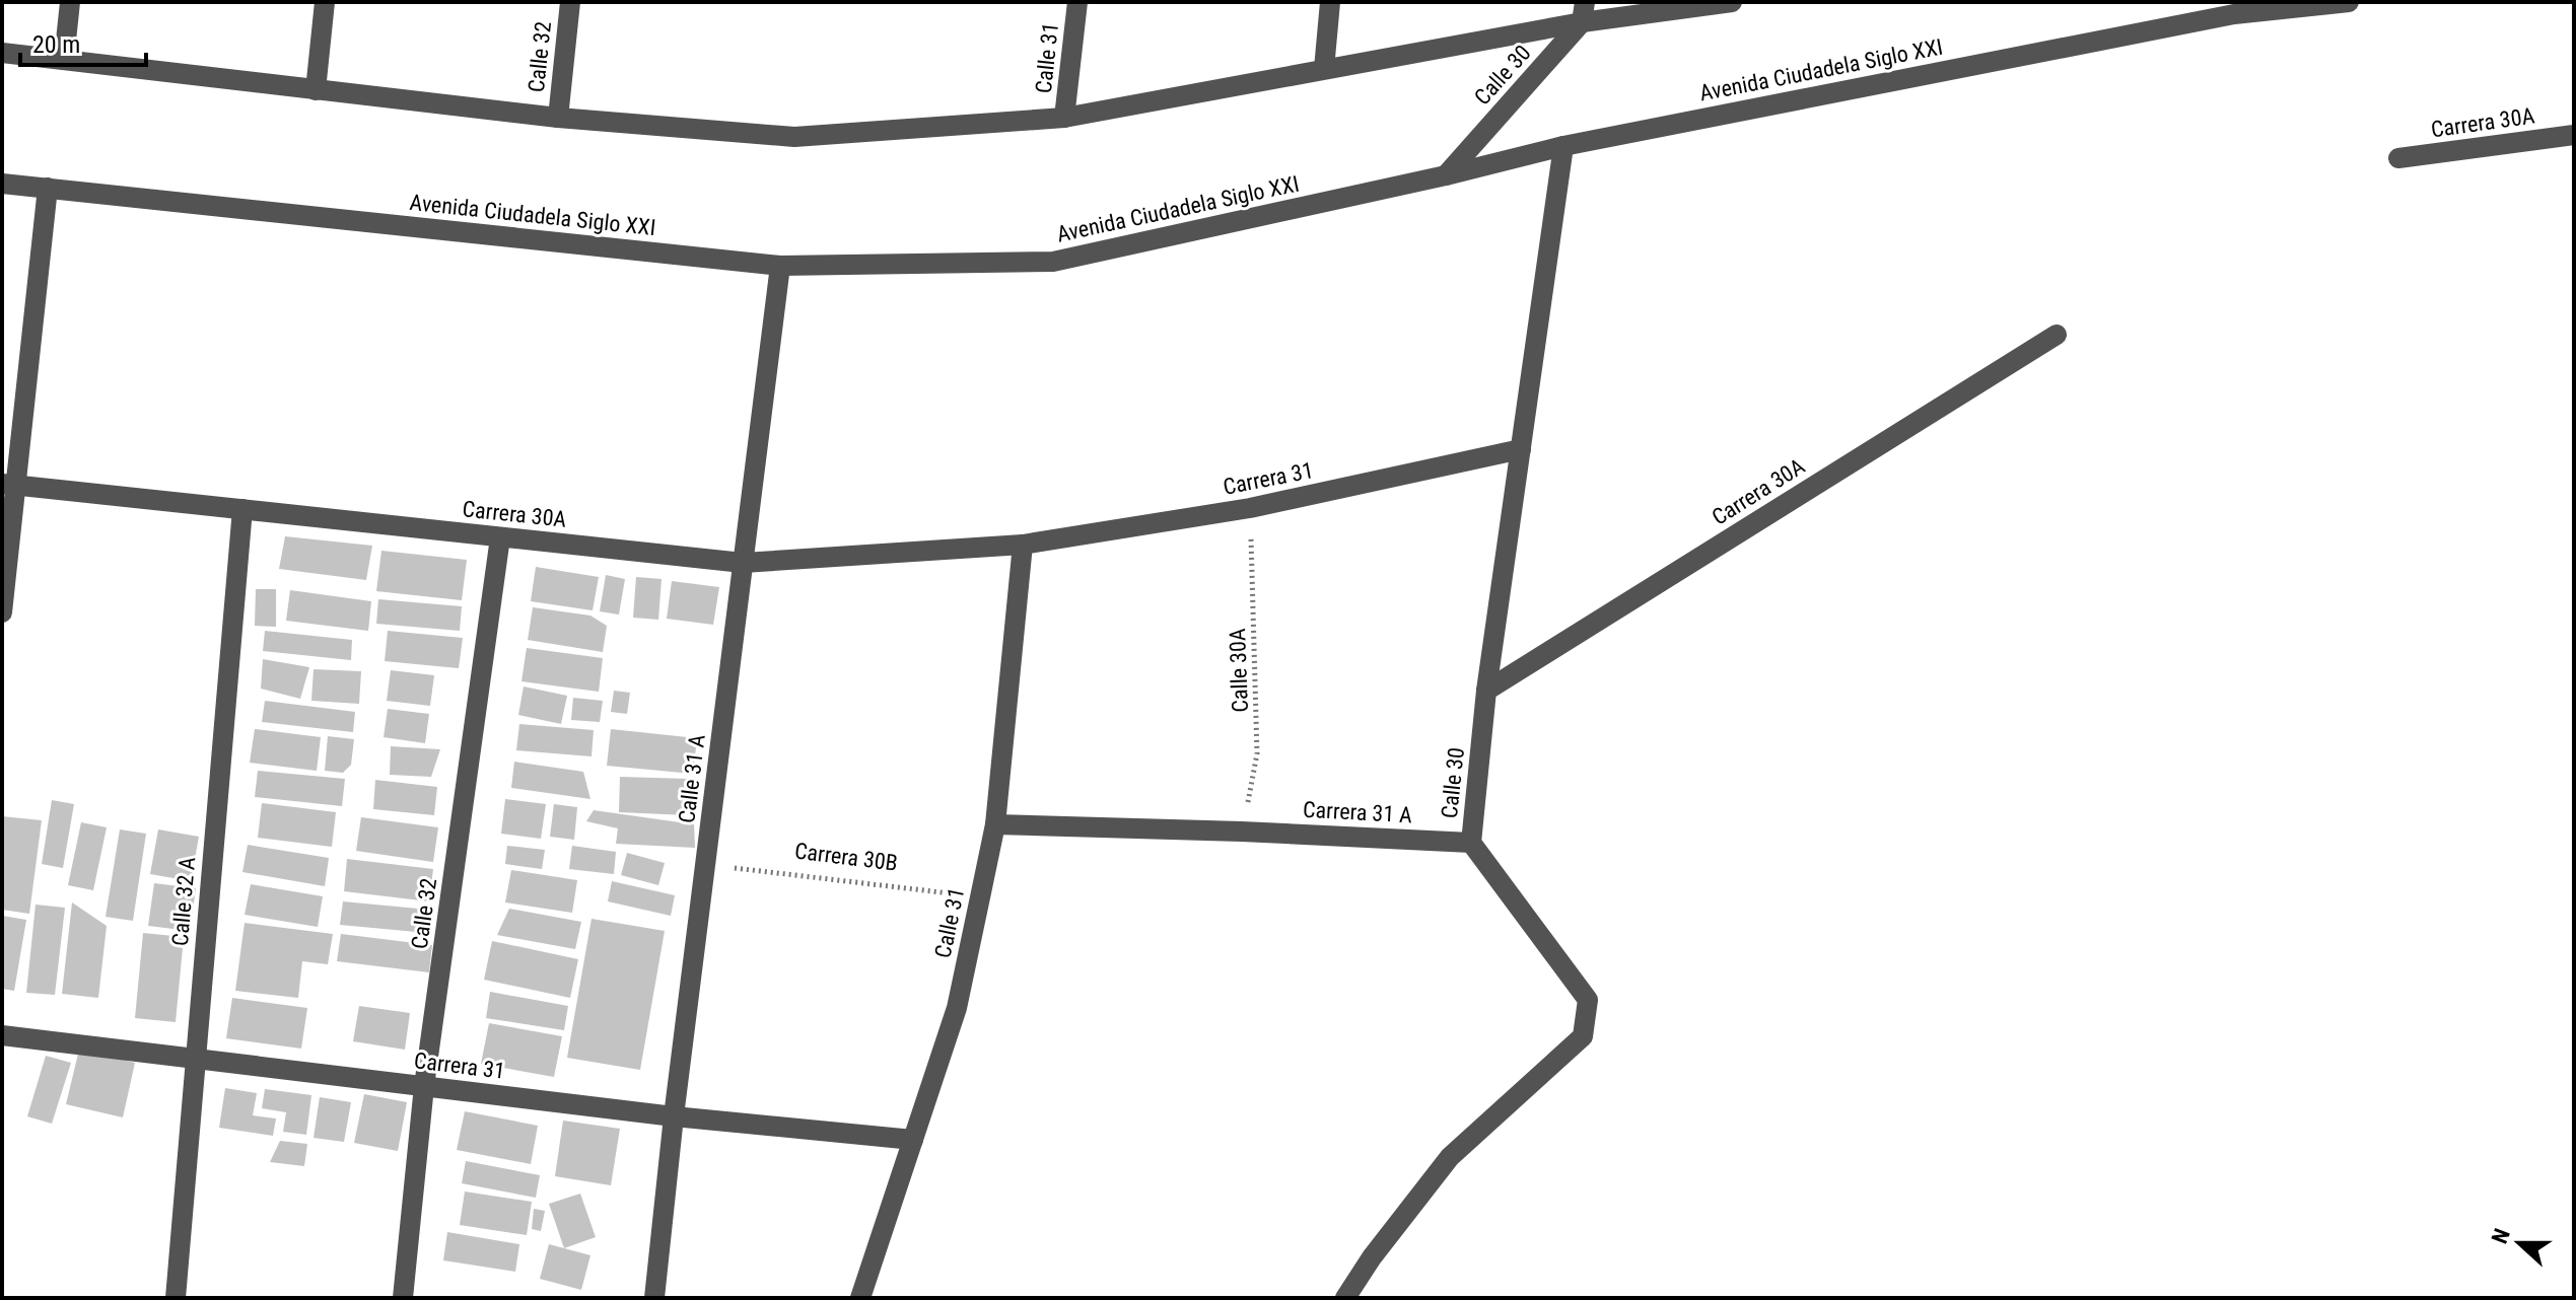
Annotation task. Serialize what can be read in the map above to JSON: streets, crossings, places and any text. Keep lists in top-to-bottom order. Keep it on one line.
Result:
{"streets":{"street":["Calle 32","Calle 31","Avenida Ciudadela Siglo XXI","Calle 30","Carrera 30A","Carrera 31","Calle 31 A","Carrera 31 A","Calle 32 A"],"path":["Calle 30A","Carrera 30B"]},"crossings":[["Calle 32","Carrera 30A"],["Calle 32","Carrera 31"],["Calle 31","Carrera 30A"],["Calle 31","Carrera 31"],["Calle 31","Carrera 30B"],["Avenida Ciudadela Siglo XXI","Calle 30"],["Avenida Ciudadela Siglo XXI","Calle 31 A"],["Calle 30","Carrera 30A"],["Calle 30","Carrera 31"],["Calle 30","Carrera 31 A"],["Carrera 30A","Carrera 31"],["Carrera 30A","Calle 31 A"],["Carrera 30A","Calle 32 A"],["Carrera 31","Calle 30A"],["Carrera 31","Calle 31 A"],["Carrera 31","Calle 32 A"],["Calle 30A","Carrera 31 A"],["Calle 31 A","Carrera 30B"]],"scale_bar":"20 m","north":"left"}
